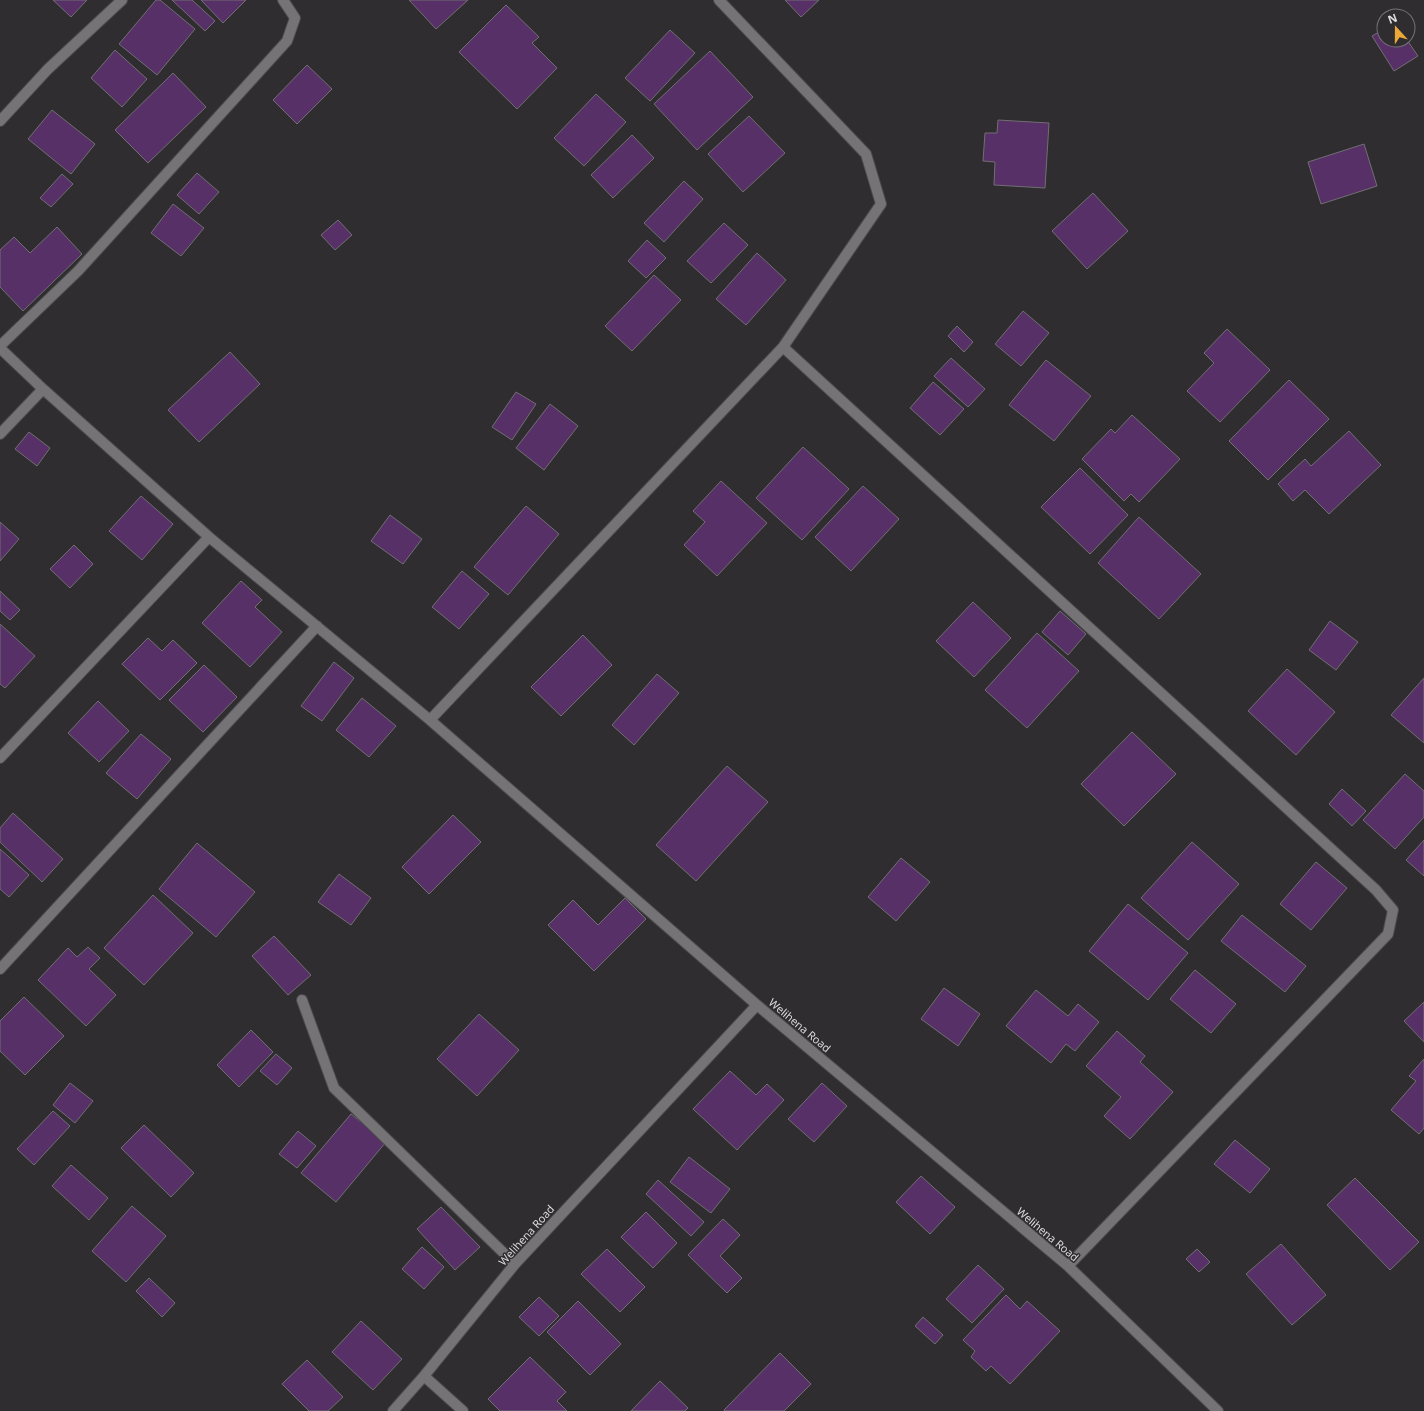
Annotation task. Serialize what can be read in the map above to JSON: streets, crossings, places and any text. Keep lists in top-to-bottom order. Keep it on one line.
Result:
{"streets":{"street":["Welihena Road"]},"north":"top"}
